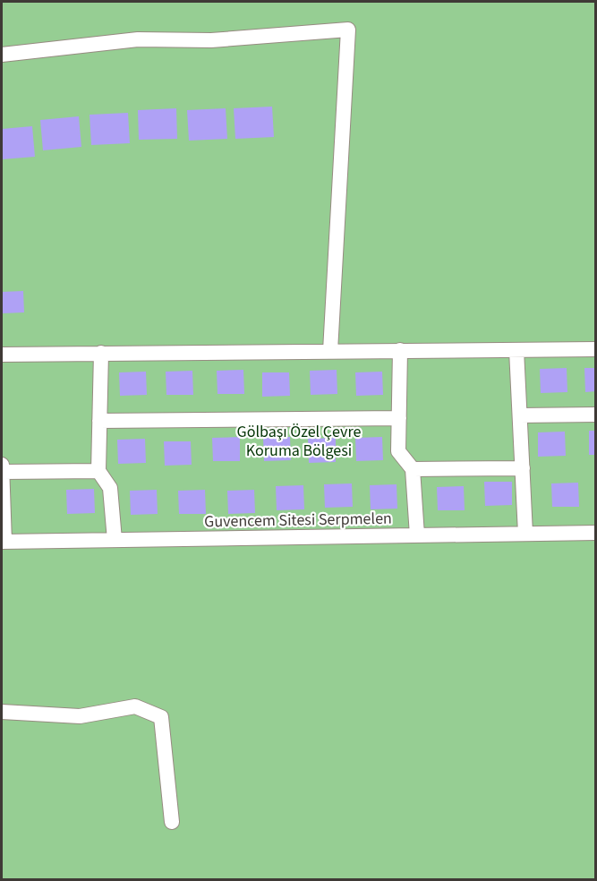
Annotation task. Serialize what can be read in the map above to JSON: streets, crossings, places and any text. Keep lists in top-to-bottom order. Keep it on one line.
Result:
{"streets":{"street":["Guvencem Sitesi Serpmelen"]},"parks":["Gölbaşı Özel Çevre Koruma Bölgesi"]}
